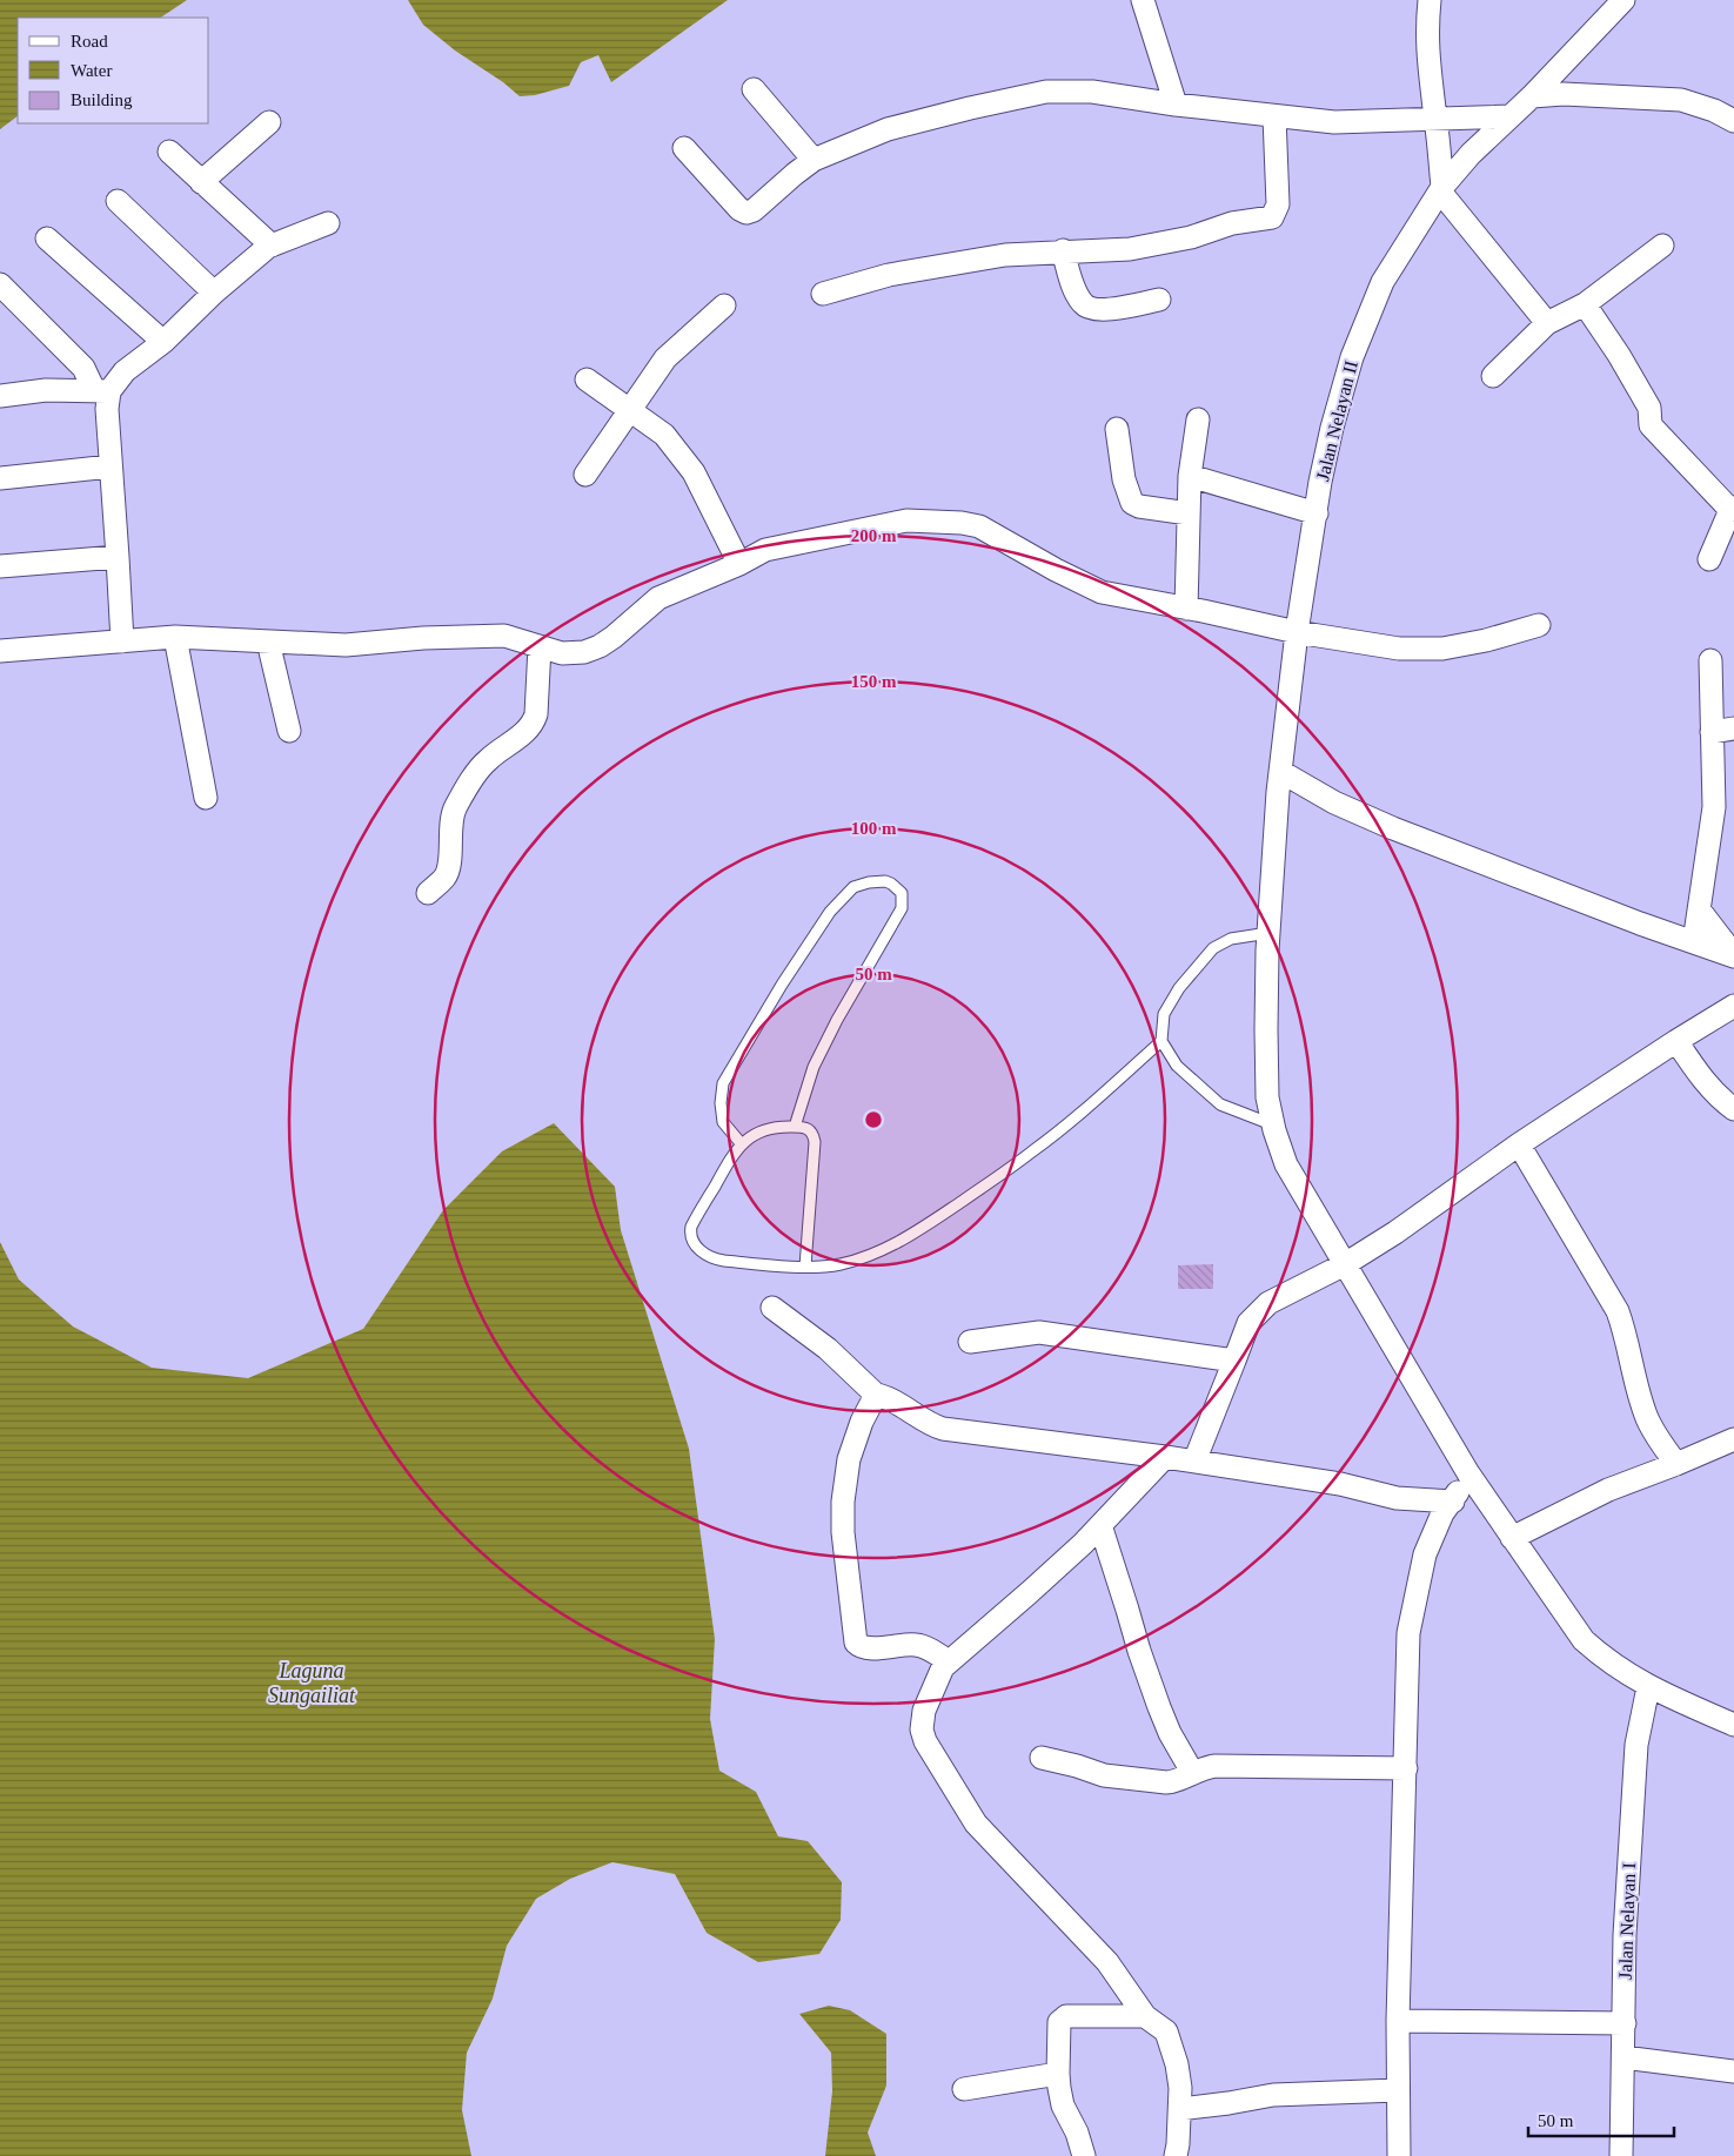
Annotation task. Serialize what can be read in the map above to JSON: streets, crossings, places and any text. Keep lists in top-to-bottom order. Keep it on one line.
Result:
{"streets":{"street":["Jalan Nelayan II","Jalan Nelayan I"]},"crossings":[["Jalan Nelayan II","Jalan Nelayan I"]],"water":["Laguna Sungailiat"],"legend":["Road","Water","Building"],"scale_bar":"50 m","rings":["200 m","150 m","100 m","50 m"]}
